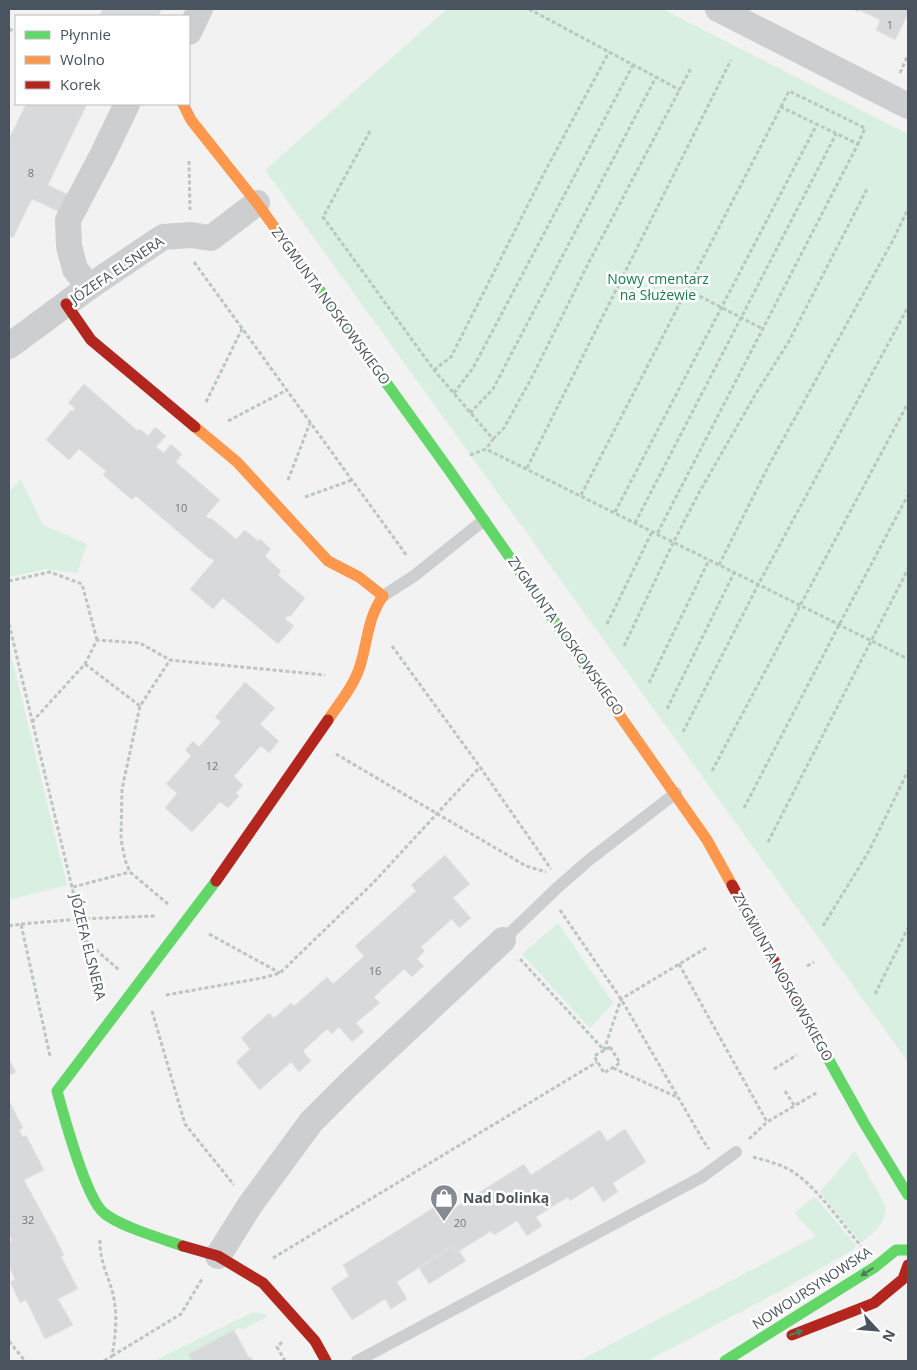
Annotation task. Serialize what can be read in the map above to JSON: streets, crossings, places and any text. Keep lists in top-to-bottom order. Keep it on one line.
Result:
{"streets":{"street":["JÓZEFA ELSNERA","ZYGMUNTA NOSKOWSKIEGO","NOWOURSYNOWSKA"]},"crossings":[["JÓZEFA ELSNERA","ZYGMUNTA NOSKOWSKIEGO"]],"parks":["Nowy cmentarz na Służewie"],"places":{"shop":["Nad Dolinką"]},"house_numbers":["1","8","10","12","16","32","20"],"legend":["Płynnie","Wolno","Korek"],"north":"bottom right"}
